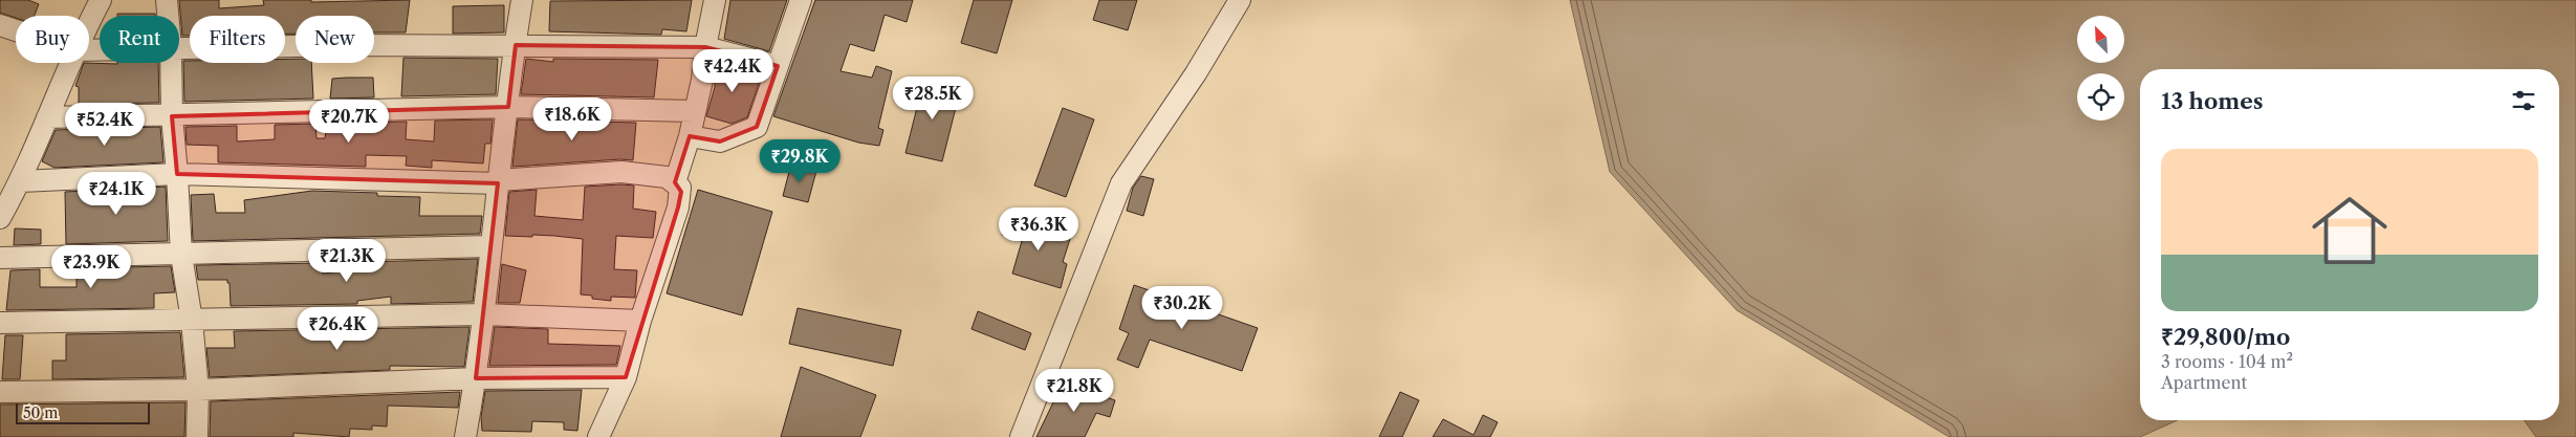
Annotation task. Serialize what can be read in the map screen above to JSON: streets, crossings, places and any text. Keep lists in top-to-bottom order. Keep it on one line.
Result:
{"scale_bar":"50 m","north":"top left","page":{"chip":["Buy","Rent","Filters","New"],"price":["₹42.4K","₹28.5K","₹18.6K","₹20.7K","₹52.4K","₹29.8K","₹24.1K","₹36.3K","₹21.3K","₹23.9K","₹30.2K","₹26.4K","₹21.8K"],"heading":"13 homes","list":[{"name":"₹29,800/mo","note":"3 rooms · 104 m² · Apartment"}],"scale":"50 m"}}
